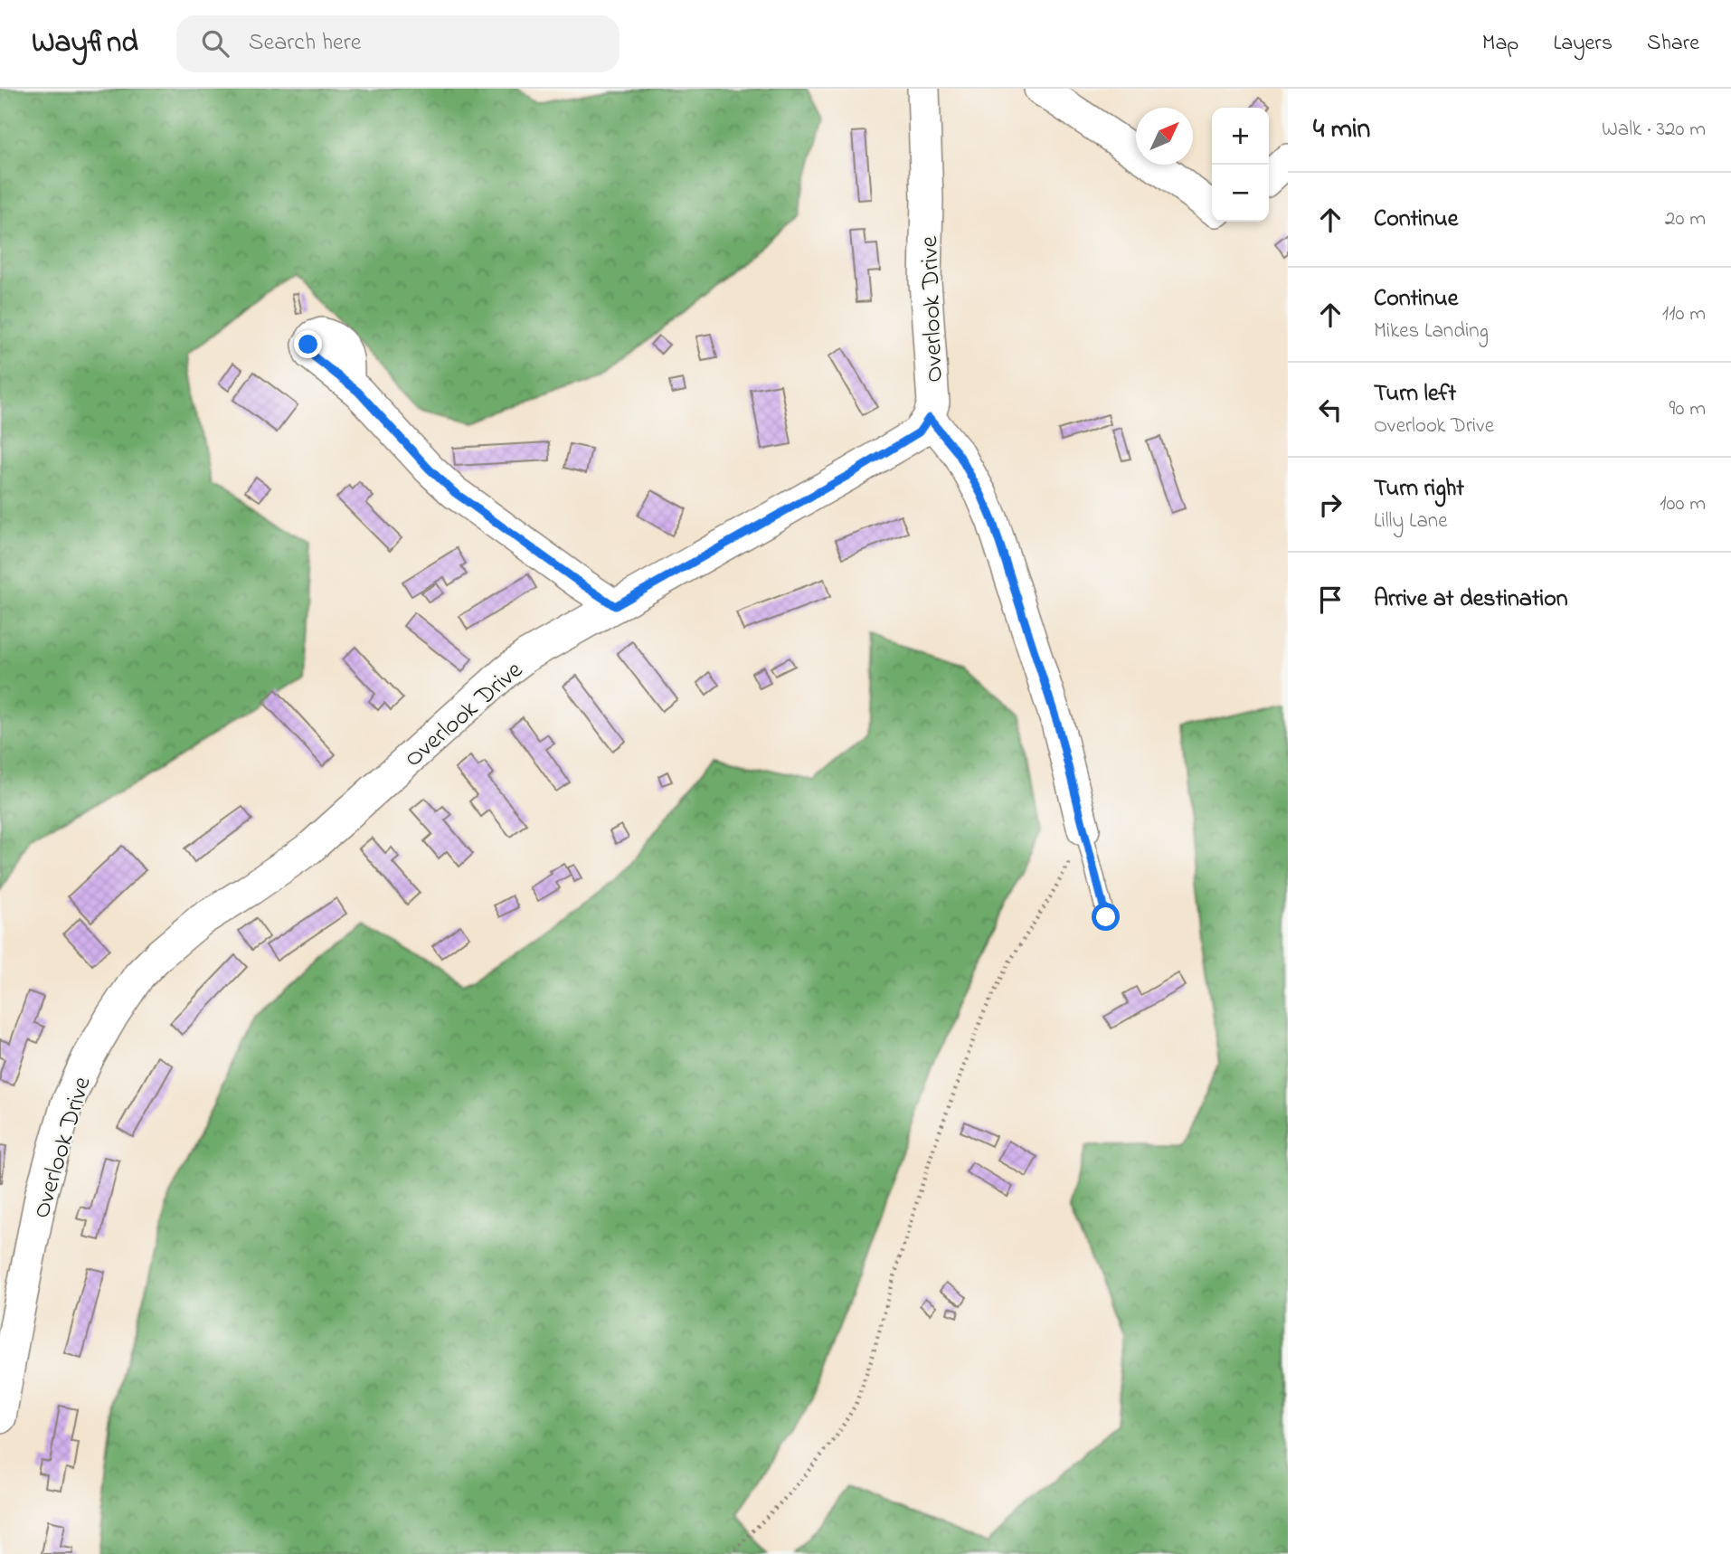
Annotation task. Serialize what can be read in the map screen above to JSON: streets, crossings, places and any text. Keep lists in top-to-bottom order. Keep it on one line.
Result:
{"streets":{"street":["Overlook Drive"]},"north":"top right","page":{"header":"Wayfind","search":"Search here","nav":["Map","Layers","Share"],"heading":["4 min","Walk · 320 m"],"map_buttons":["+","−"],"list":[["Continue","20 m"],["Continue","Mikes Landing","110 m"],["Turn left","Overlook Drive","90 m"],["Turn right","Lilly Lane","100 m"],"Arrive at destination"]}}
